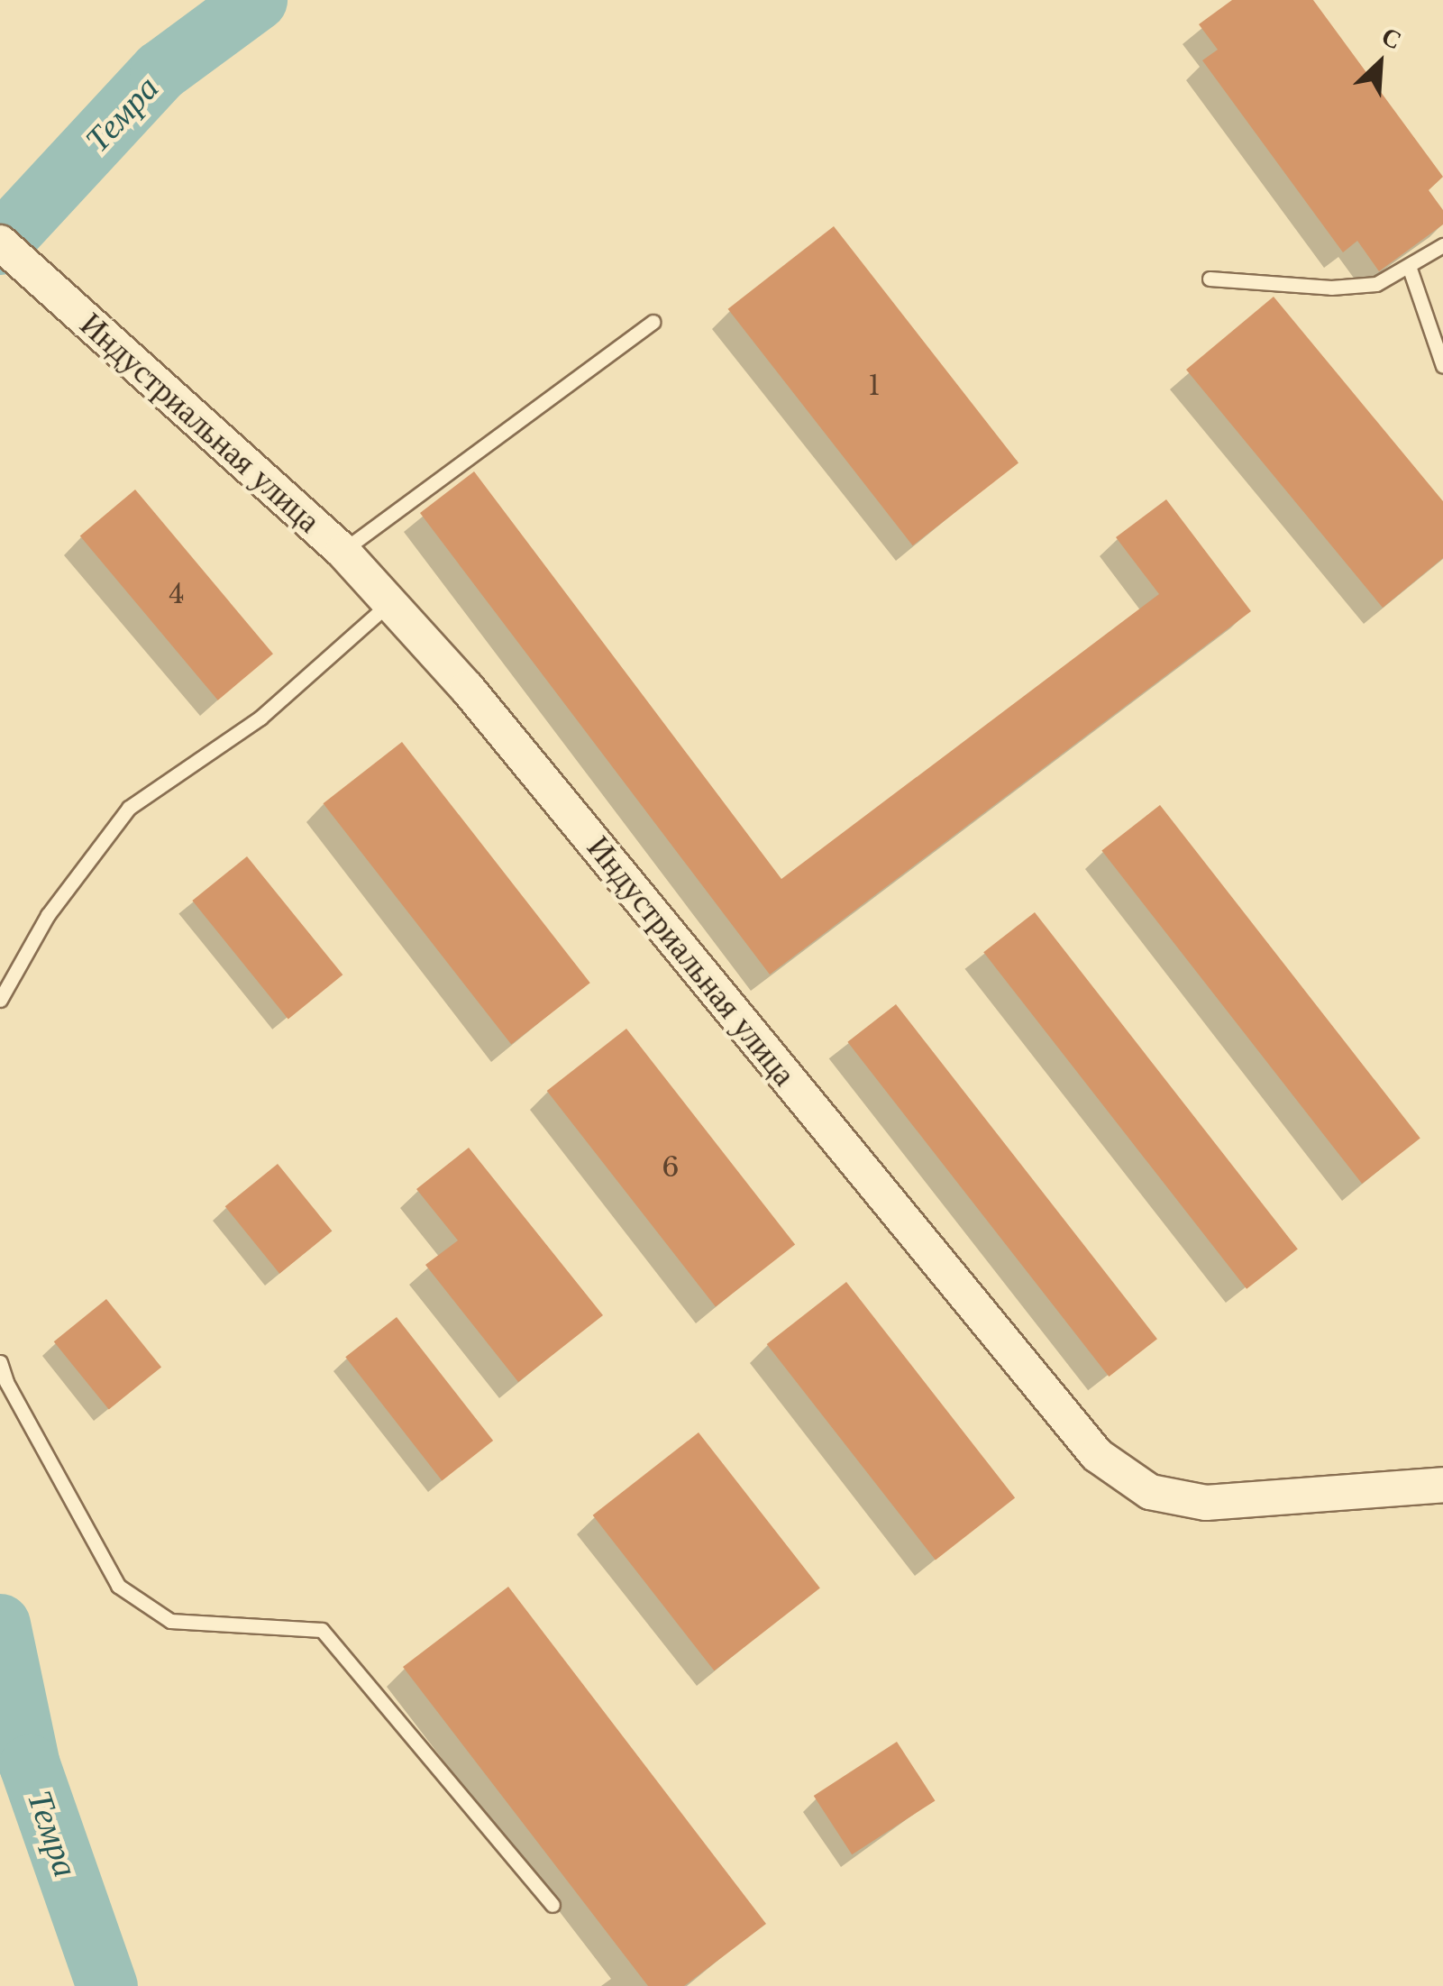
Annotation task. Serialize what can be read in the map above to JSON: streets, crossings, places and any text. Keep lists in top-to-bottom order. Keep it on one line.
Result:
{"streets":{"street":["Индустриальная улица"]},"water":["Темра"],"house_numbers":["1","4","6"],"north":"top right"}
